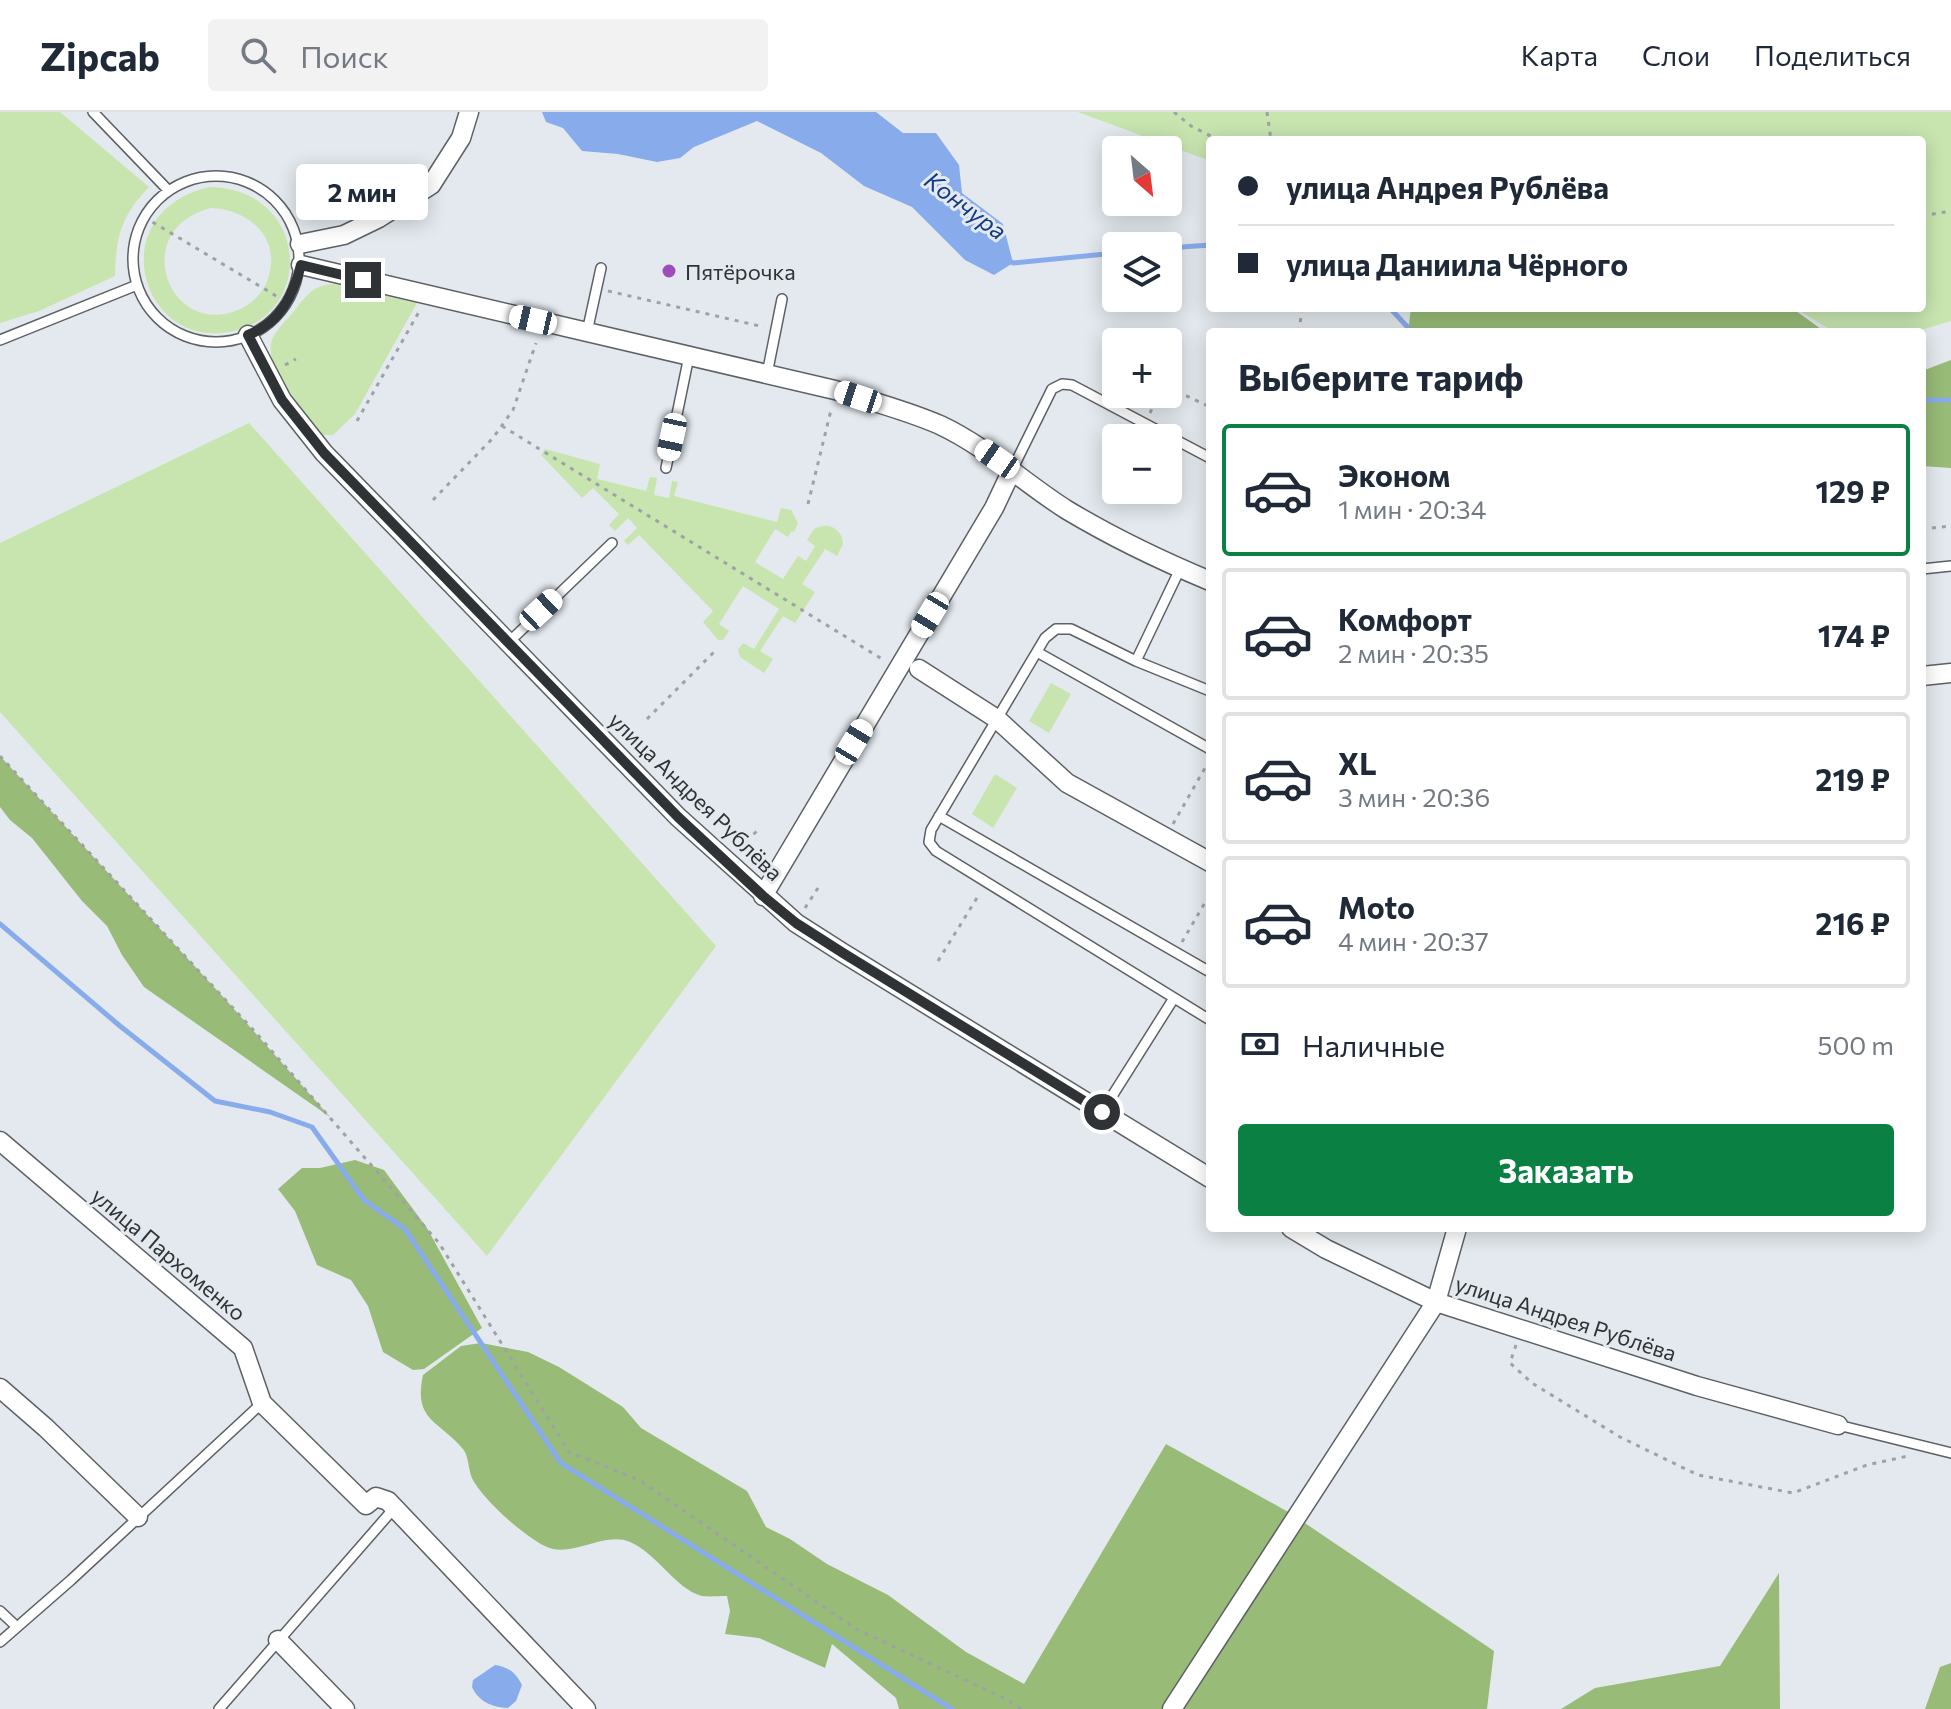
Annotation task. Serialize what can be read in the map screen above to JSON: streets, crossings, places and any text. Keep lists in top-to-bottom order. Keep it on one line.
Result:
{"streets":{"street":["улица Андрея Рублёва","улица Пархоменко"]},"water":["Кончура"],"places":["Пятёрочка"],"north":"bottom right","page":{"header":"Zipcab","search":"Поиск","nav":["Карта","Слои","Поделиться"],"map_buttons":["+","−"],"banner":["улица Андрея Рублёва","улица Даниила Чёрного"],"bubble":"2 мин","heading":"Выберите тариф","list":[{"name":"Эконом","note":"1 мин · 20:34","value":"129 ₽"},{"name":"Комфорт","note":"2 мин · 20:35","value":"174 ₽"},{"name":"XL","note":"3 мин · 20:36","value":"219 ₽"},{"name":"Moto","note":"4 мин · 20:37","value":"216 ₽"}],"pay":["Наличные","500 m"],"buttons":"Заказать"}}
